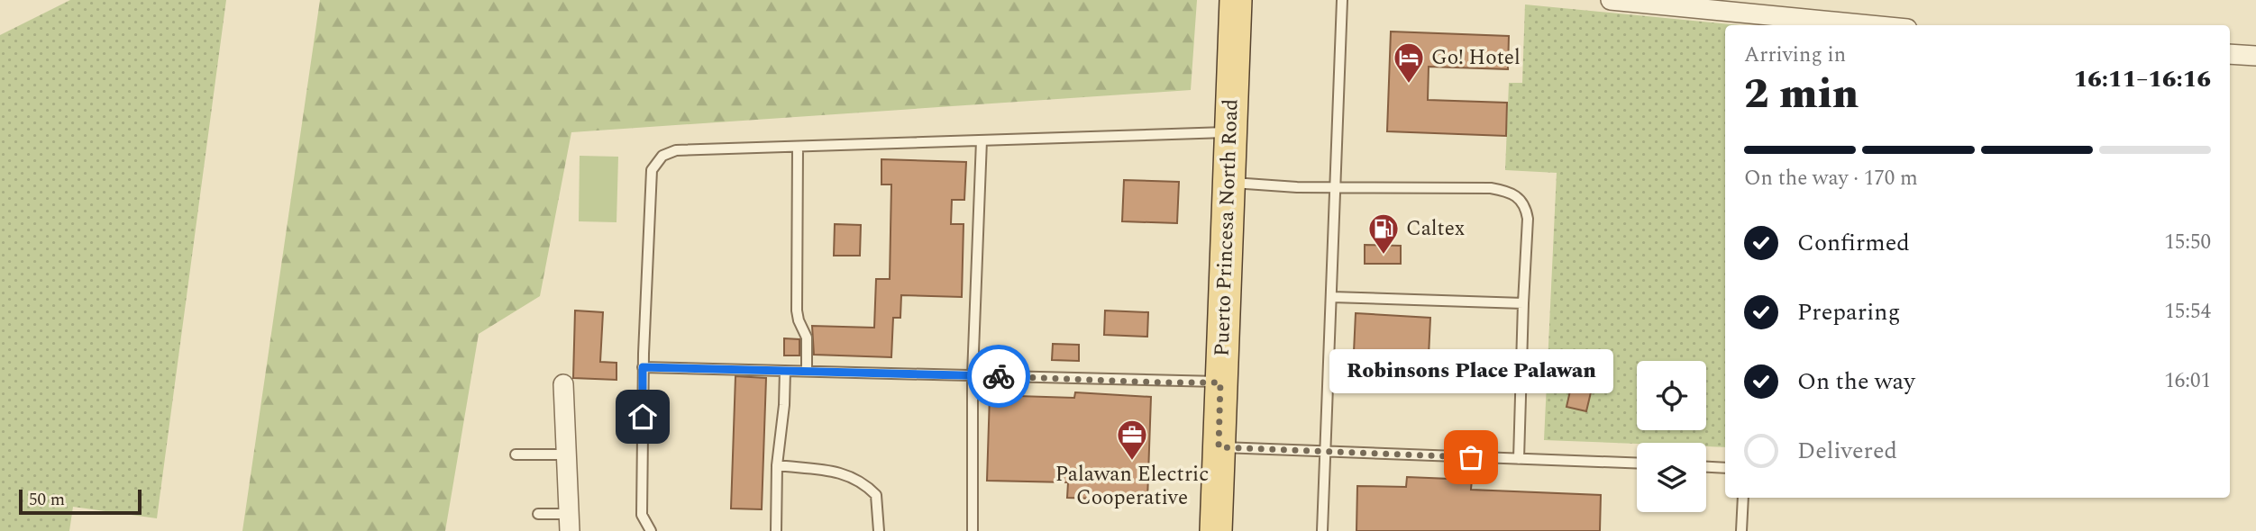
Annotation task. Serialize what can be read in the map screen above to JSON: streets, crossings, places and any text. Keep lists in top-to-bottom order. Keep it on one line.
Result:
{"streets":{"main road":["Puerto Princesa North Road"]},"places":{"hotel":["Go! Hotel"],"fuel station":["Caltex"],"other":["Robinsons Place Palawan"],"office":["Palawan Electric Cooperative"]},"scale_bar":"50 m","page":{"heading":["2 min","Arriving in","16:11–16:16"],"bar":"On the way · 170 m","list":[["Confirmed","15:50"],["Preparing","15:54"],["On the way","16:01"],"Delivered"],"bubble":"Robinsons Place Palawan","scale":"50 m"}}
